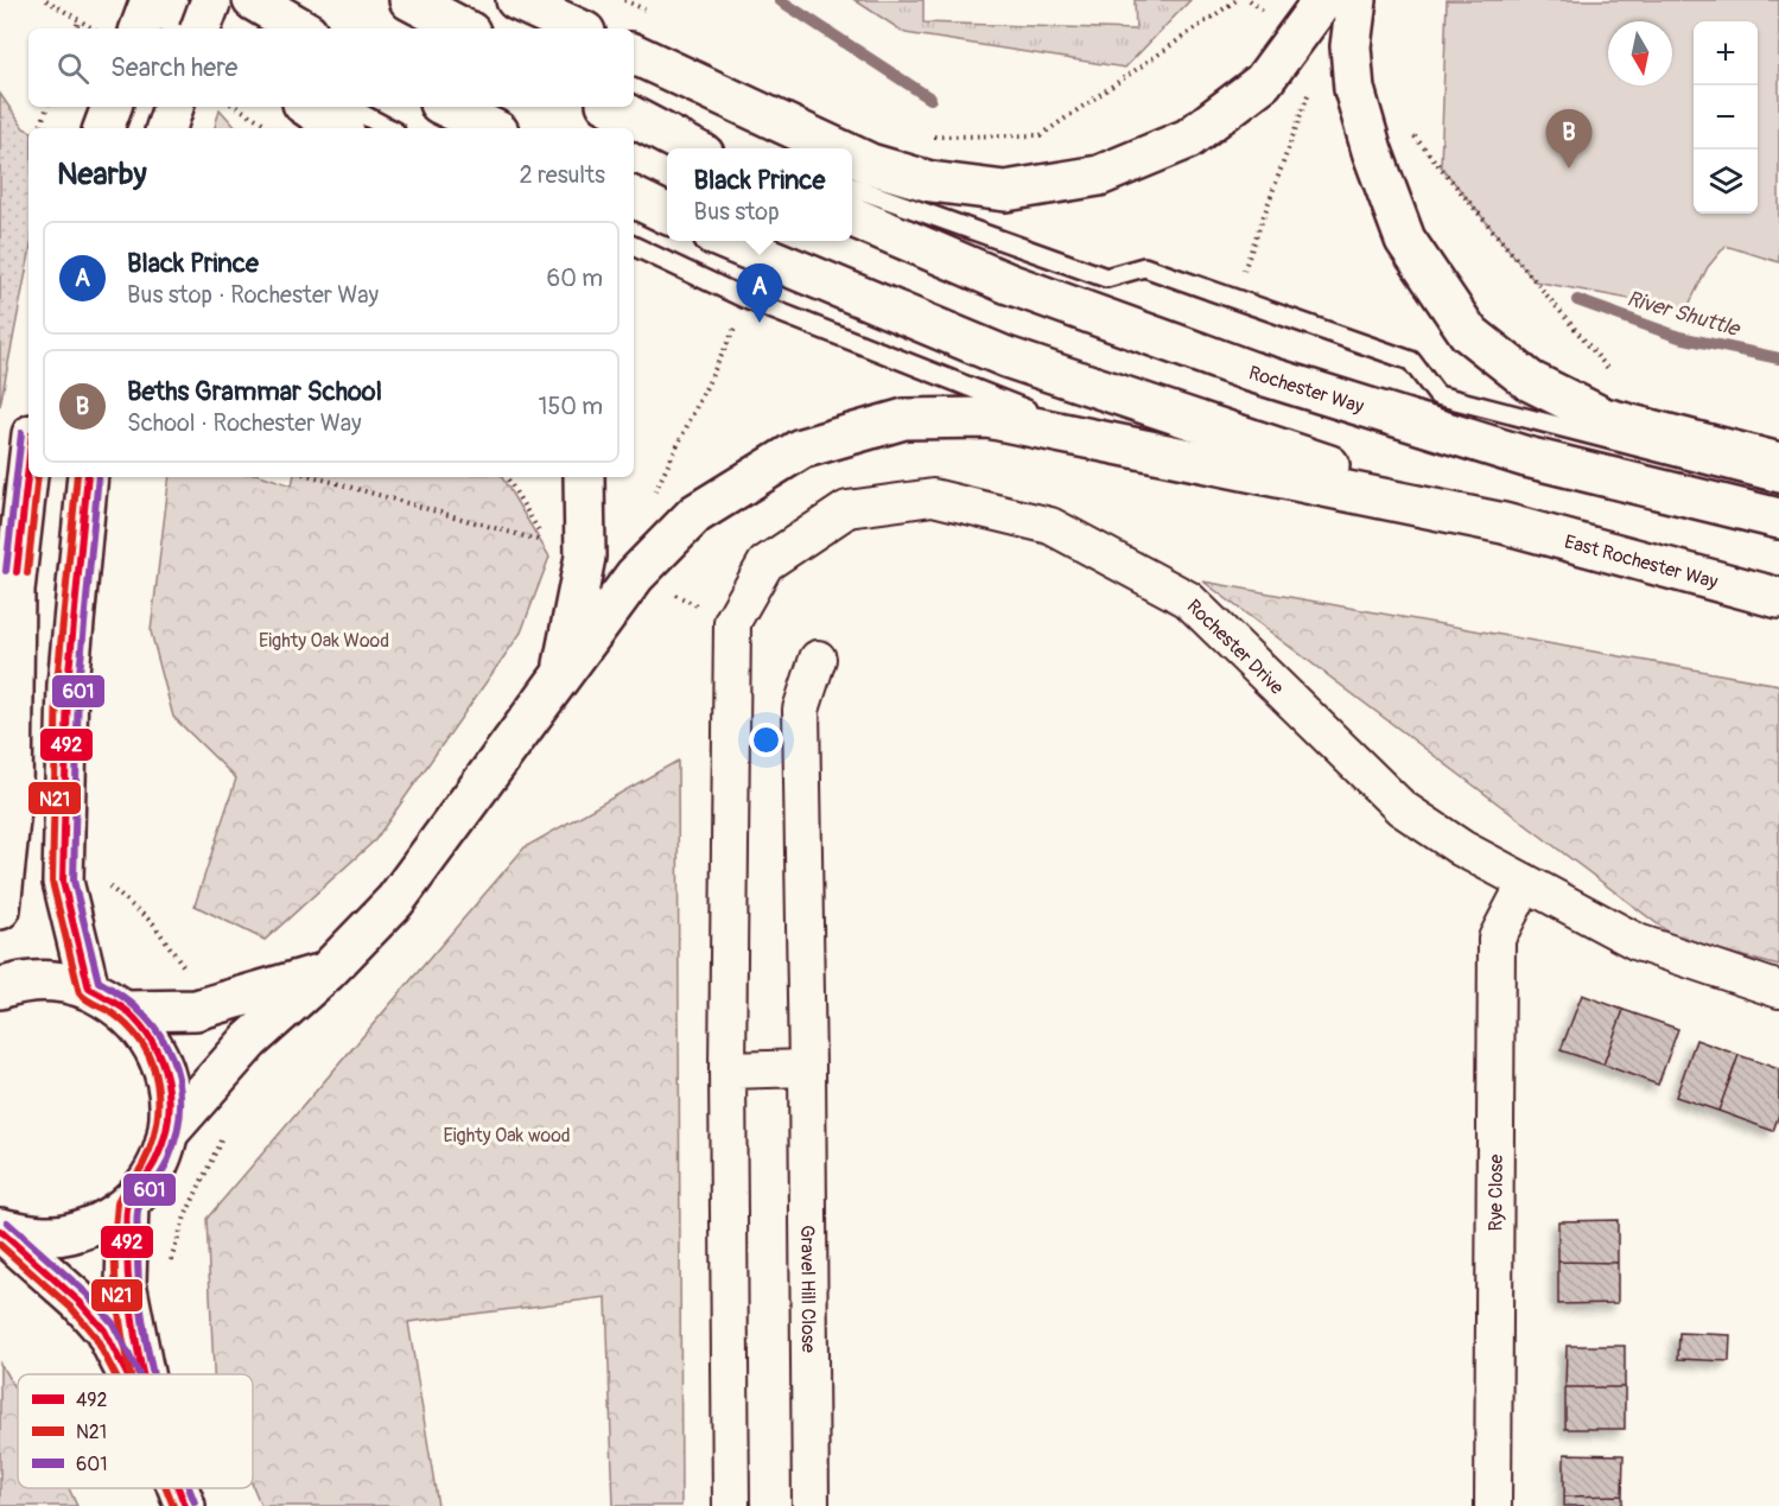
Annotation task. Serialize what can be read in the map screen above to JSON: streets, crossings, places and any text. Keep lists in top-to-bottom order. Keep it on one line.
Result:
{"streets":{"main road":["Rochester Way","East Rochester Way"],"street":["Rochester Drive","Rye Close","Gravel Hill Close"]},"crossings":[["Rochester Drive","Rye Close"]],"water":["River Shuttle"],"parks":["Eighty Oak Wood","Eighty Oak wood"],"lines":["transit line 601","transit line 492","transit line N21"],"legend":["492","N21","601"],"north":"bottom","page":{"map_buttons":["+","−"],"search":"Search here","pins":["B","A"],"heading":["Nearby","2 results"],"popup":["Black Prince","Bus stop"],"list":[{"mark":"A","name":"Black Prince","note":"Bus stop · Rochester Way","value":"60 m"},{"mark":"B","name":"Beths Grammar School","note":"School · Rochester Way","value":"150 m"}]}}
